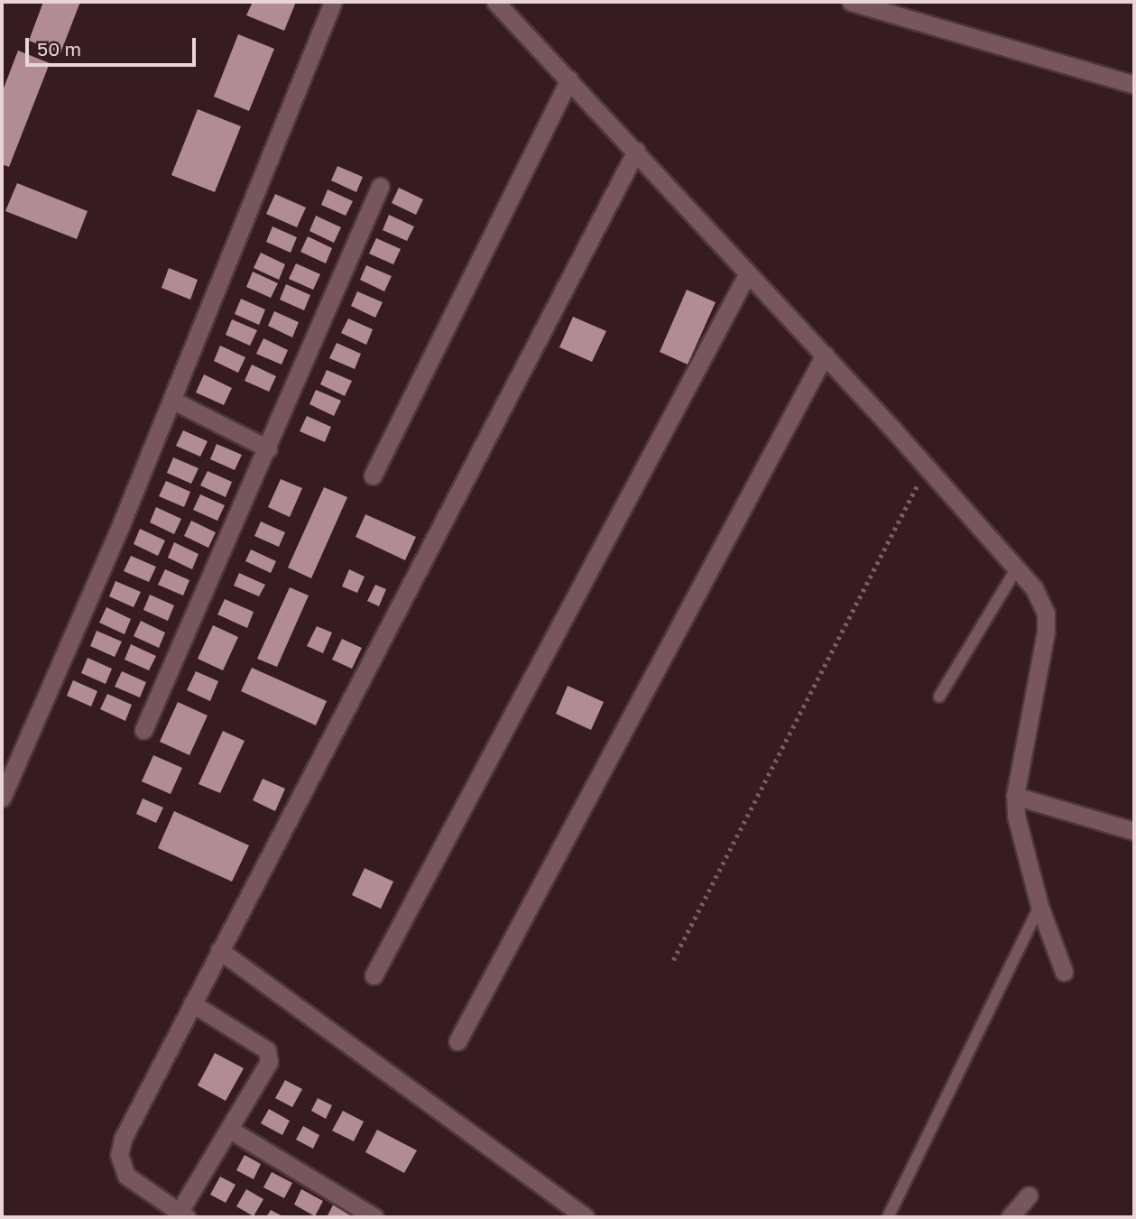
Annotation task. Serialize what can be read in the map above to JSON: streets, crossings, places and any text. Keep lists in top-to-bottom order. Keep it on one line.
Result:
{"scale_bar":"50 m"}
